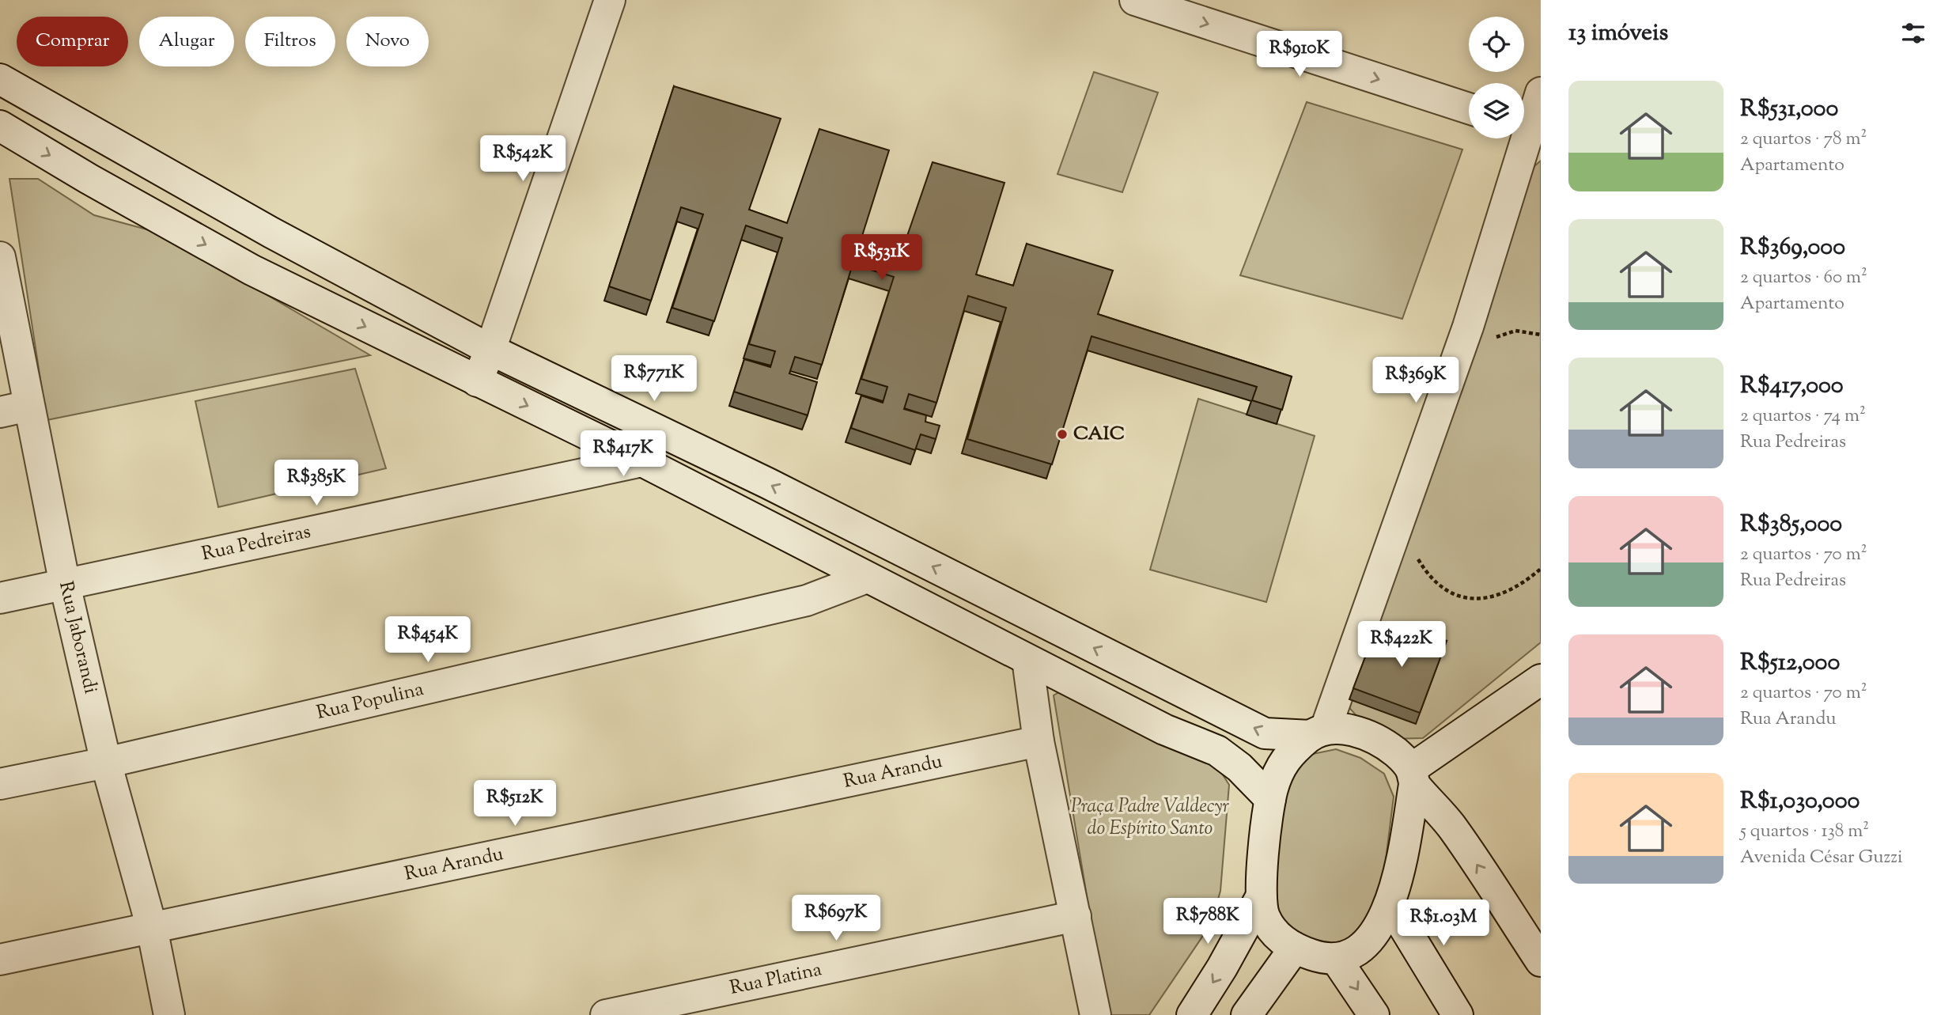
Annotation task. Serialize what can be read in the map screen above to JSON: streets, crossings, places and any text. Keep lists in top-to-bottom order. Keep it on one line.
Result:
{"streets":{"street":["Rua Pedreiras","Rua Jaborandi","Rua Populina","Rua Arandu","Rua Platina"]},"crossings":[["Rua Pedreiras","Rua Jaborandi"],["Rua Jaborandi","Rua Populina"],["Rua Jaborandi","Rua Arandu"]],"parks":["Praça Padre Valdecyr do Espírito Santo"],"places":["CAIC"],"page":{"heading":"13 imóveis","chip":["Comprar","Alugar","Filtros","Novo"],"price":["R$910K","R$542K","R$531K","R$771K","R$369K","R$417K","R$385K","R$454K","R$422K","R$512K","R$697K","R$788K","R$1.03M"],"list":[{"name":"R$531,000","note":"2 quartos · 78 m² · Apartamento"},{"name":"R$369,000","note":"2 quartos · 60 m² · Apartamento"},{"name":"R$417,000","note":"2 quartos · 74 m² · Rua Pedreiras"},{"name":"R$385,000","note":"2 quartos · 70 m² · Rua Pedreiras"},{"name":"R$512,000","note":"2 quartos · 70 m² · Rua Arandu"},{"name":"R$1,030,000","note":"5 quartos · 138 m² · Avenida César Guzzi"}]}}
